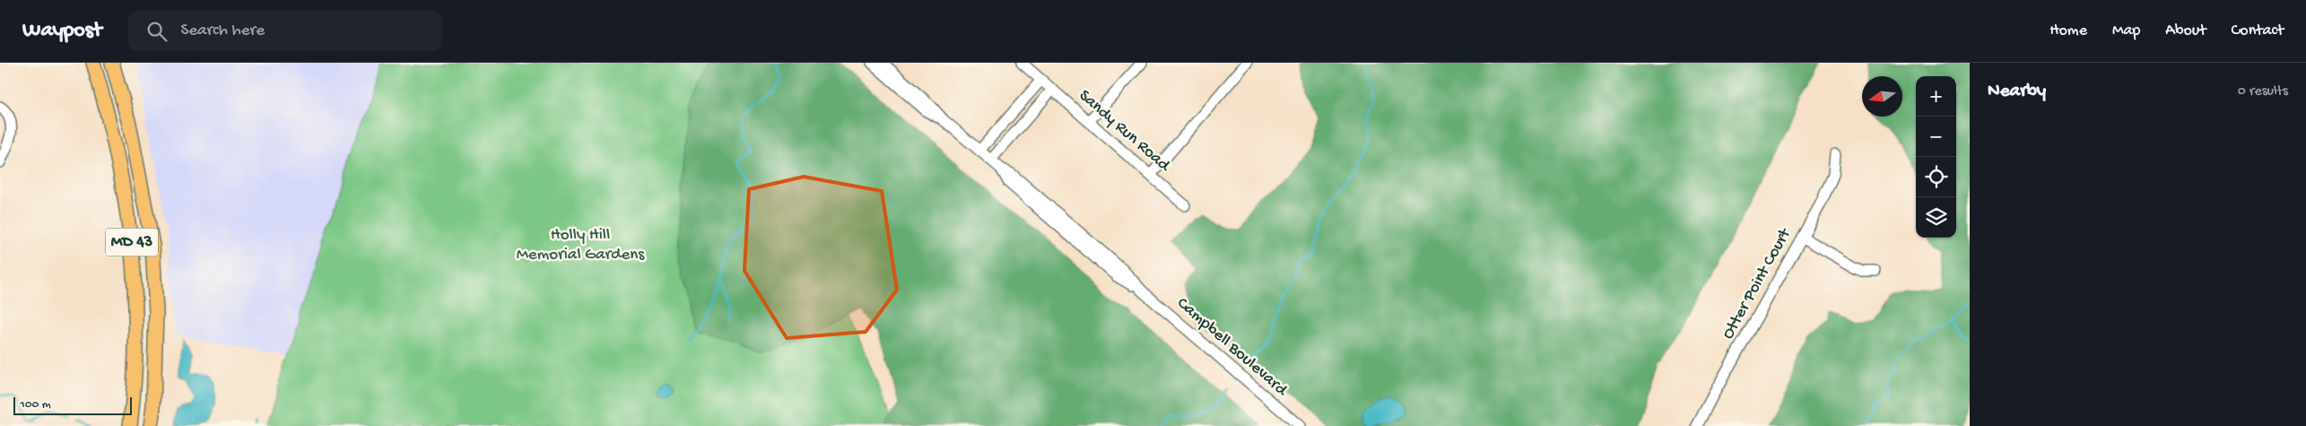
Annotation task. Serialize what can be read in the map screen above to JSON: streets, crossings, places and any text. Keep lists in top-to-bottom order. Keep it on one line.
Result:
{"streets":{"main road":["MD 43"],"street":["Sandy Run Road","Otter Point Court","Campbell Boulevard"]},"parks":["Holly Hill Memorial Gardens"],"scale_bar":"100 m","north":"left","page":{"header":"Waypost","search":"Search here","nav":["Home","Map","About","Contact"],"heading":["Nearby","0 results"],"map_buttons":["+","−"],"scale":"100 m"}}
